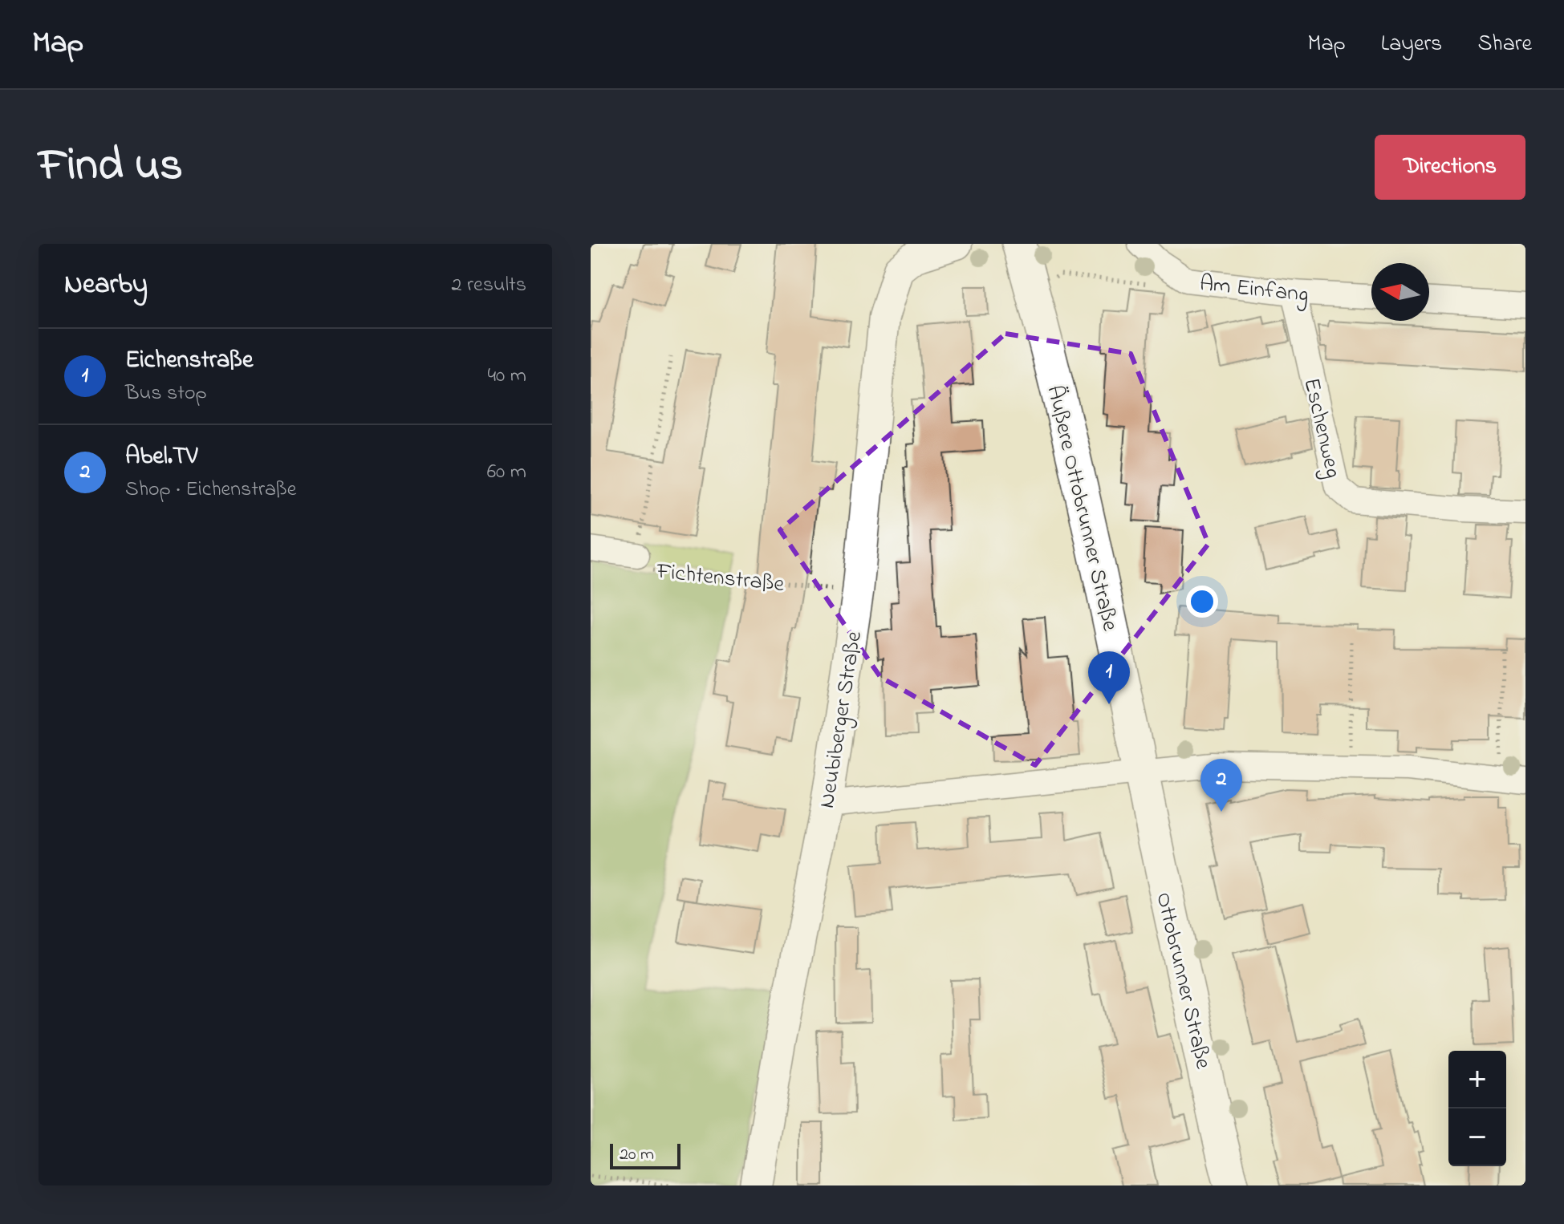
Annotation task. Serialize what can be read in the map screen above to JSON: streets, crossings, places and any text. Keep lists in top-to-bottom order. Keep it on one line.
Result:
{"streets":{"main road":["Äußere Ottobrunner Straße","Ottobrunner Straße"],"street":["Am Einfang","Eschenweg","Fichtenstraße","Neubiberger Straße"]},"crossings":[["Am Einfang","Eschenweg"],["Äußere Ottobrunner Straße","Ottobrunner Straße"],["Fichtenstraße","Neubiberger Straße"]],"scale_bar":"20 m","north":"left","page":{"header":"Map","nav":["Map","Layers","Share"],"title":"Find us","buttons":"Directions","heading":["Nearby","2 results"],"list":[{"mark":"1","name":"Eichenstraße","note":"Bus stop","value":"40 m"},{"mark":"2","name":"Abel.TV","note":"Shop · Eichenstraße","value":"60 m"}],"pins":["1","2"],"map_buttons":["+","−"],"scale":"20 m"}}
